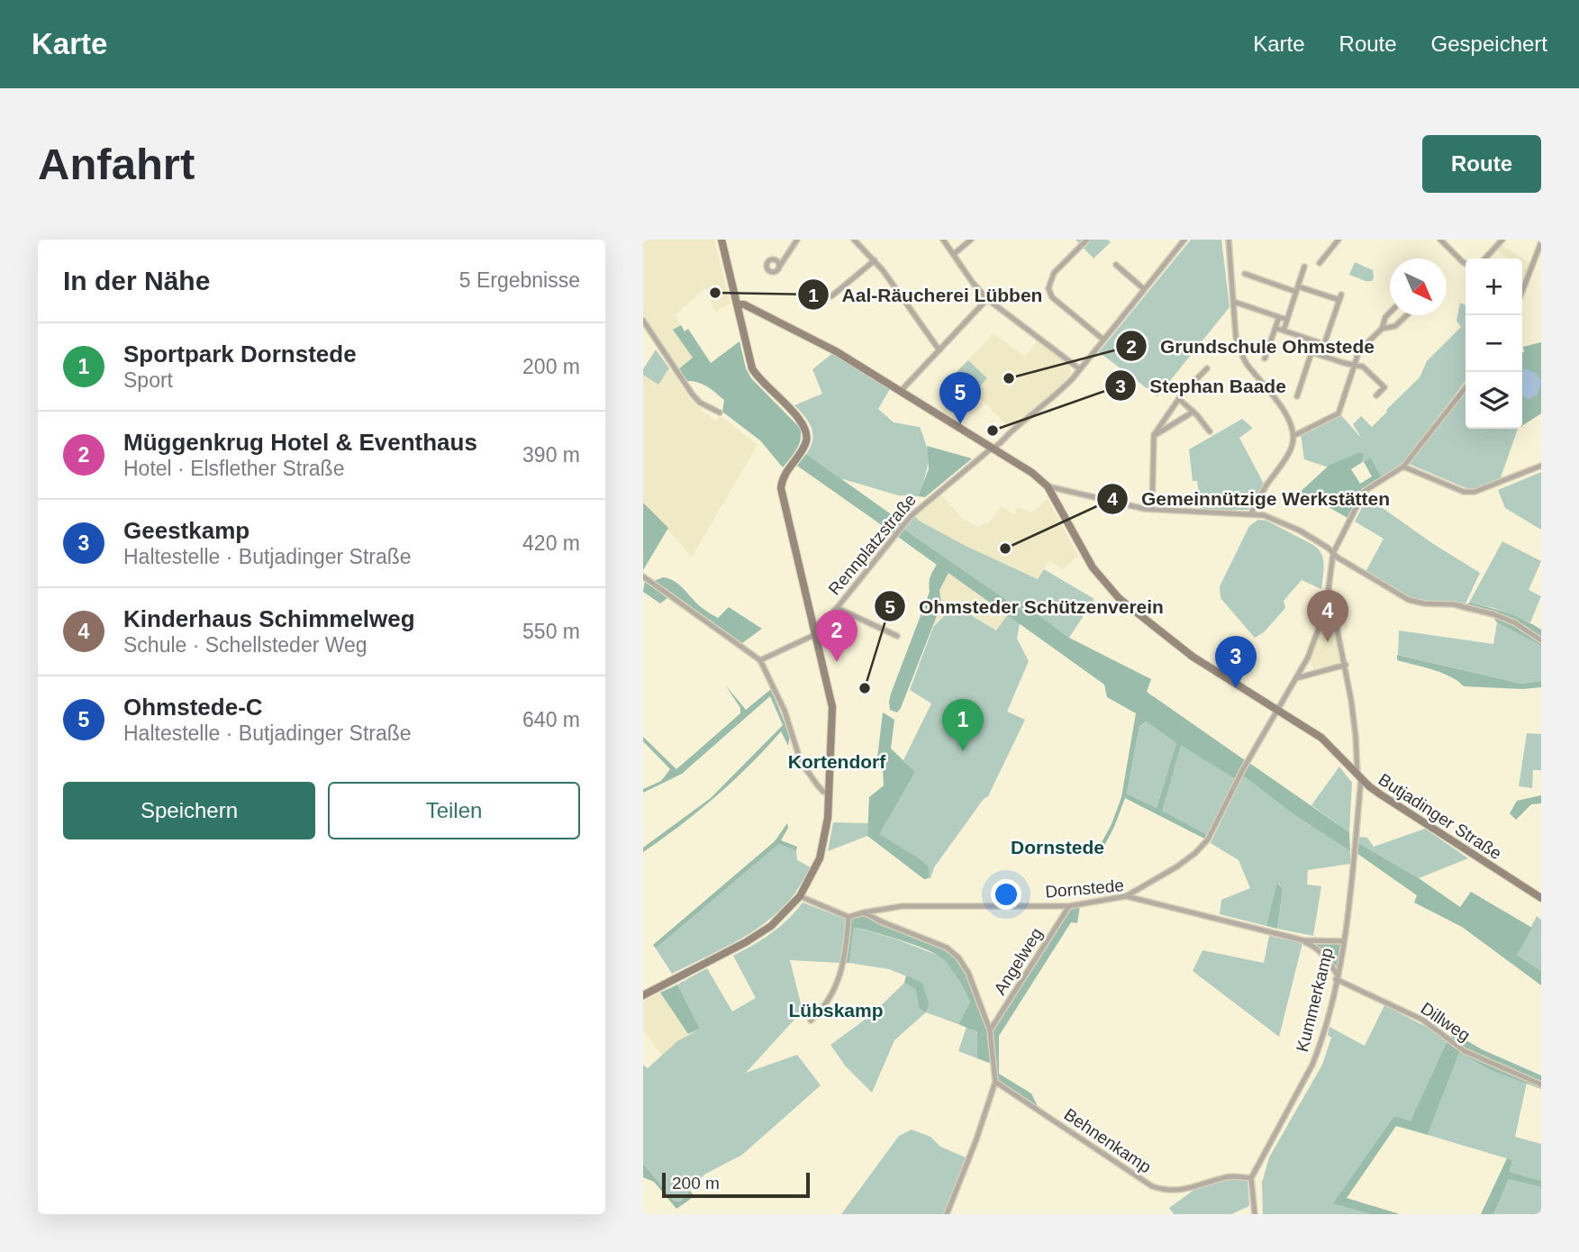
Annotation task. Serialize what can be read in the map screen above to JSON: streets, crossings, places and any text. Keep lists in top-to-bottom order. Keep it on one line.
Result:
{"streets":{"street":["Rennplatzstraße","Butjadinger Straße","Dornstede","Angelweg","Kummerkamp","Dillweg","Behnenkamp"]},"crossings":[["Rennplatzstraße","Butjadinger Straße"],["Butjadinger Straße","Kummerkamp"],["Dornstede","Angelweg"],["Dornstede","Kummerkamp"],["Dornstede","Dillweg"],["Kummerkamp","Dillweg"],["Kummerkamp","Behnenkamp"]],"districts":["Kortendorf","Dornstede","Lübskamp"],"places":["Aal-Räucherei Lübben","Grundschule Ohmstede","Stephan Baade","Gemeinnützige Werkstätten","Ohmsteder Schützenverein"],"scale_bar":"200 m","north":"bottom right","page":{"header":"Karte","nav":["Karte","Route","Gespeichert"],"buttons":["Route",["Speichern","Teilen"]],"title":"Anfahrt","heading":["In der Nähe","5 Ergebnisse"],"map_buttons":["+","−"],"list":[{"mark":"1","name":"Sportpark Dornstede","note":"Sport","value":"200 m"},{"mark":"2","name":"Müggenkrug Hotel & Eventhaus","note":"Hotel · Elsflether Straße","value":"390 m"},{"mark":"3","name":"Geestkamp","note":"Haltestelle · Butjadinger Straße","value":"420 m"},{"mark":"4","name":"Kinderhaus Schimmelweg","note":"Schule · Schellsteder Weg","value":"550 m"},{"mark":"5","name":"Ohmstede-C","note":"Haltestelle · Butjadinger Straße","value":"640 m"}],"pins":["5","4","2","3","1"],"scale":"200 m"}}
